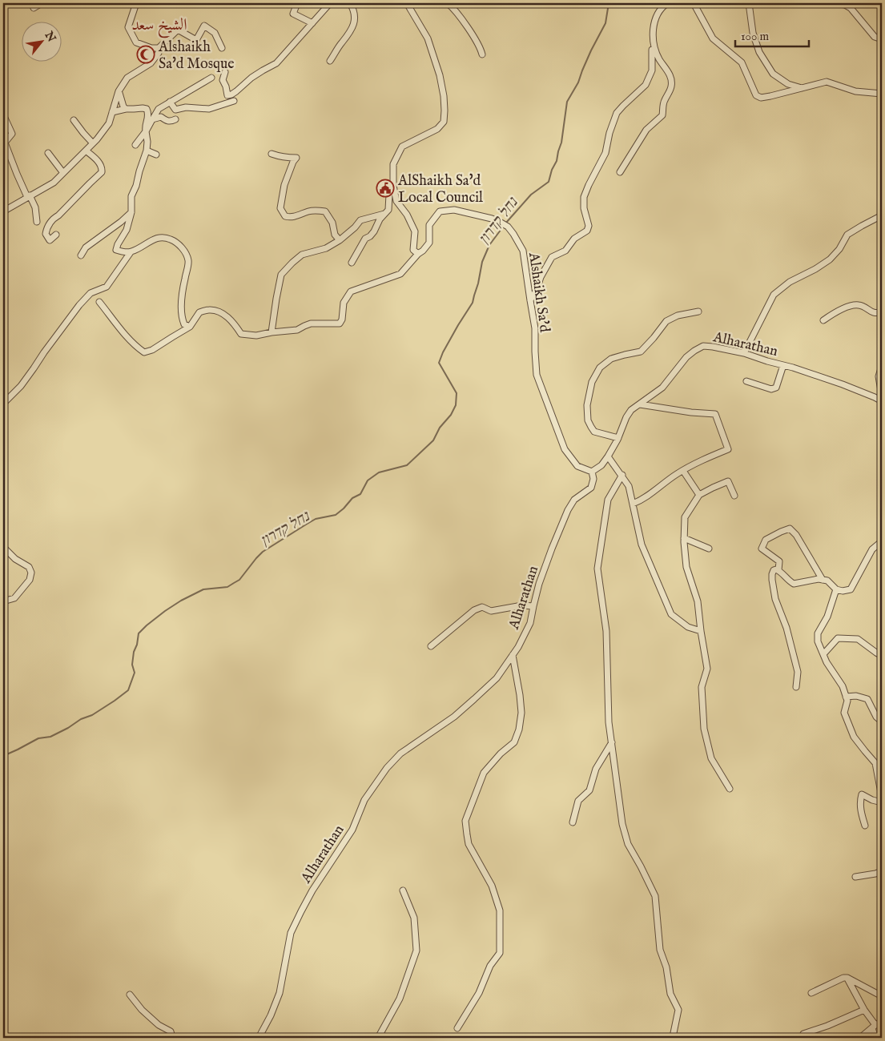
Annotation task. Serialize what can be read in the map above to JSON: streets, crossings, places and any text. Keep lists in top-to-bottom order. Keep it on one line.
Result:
{"streets":{"street":["Alshaikh Sa'd","Alharathan"]},"crossings":[["Alshaikh Sa'd","Alharathan"]],"districts":["الشيخ سعد"],"water":["נחל קדרון"],"places":{"mosque":["Alshaikh Sa'd Mosque"],"public building":["AlShaikh Sa'd Local Council"]},"scale_bar":"100 m","north":"top right"}
